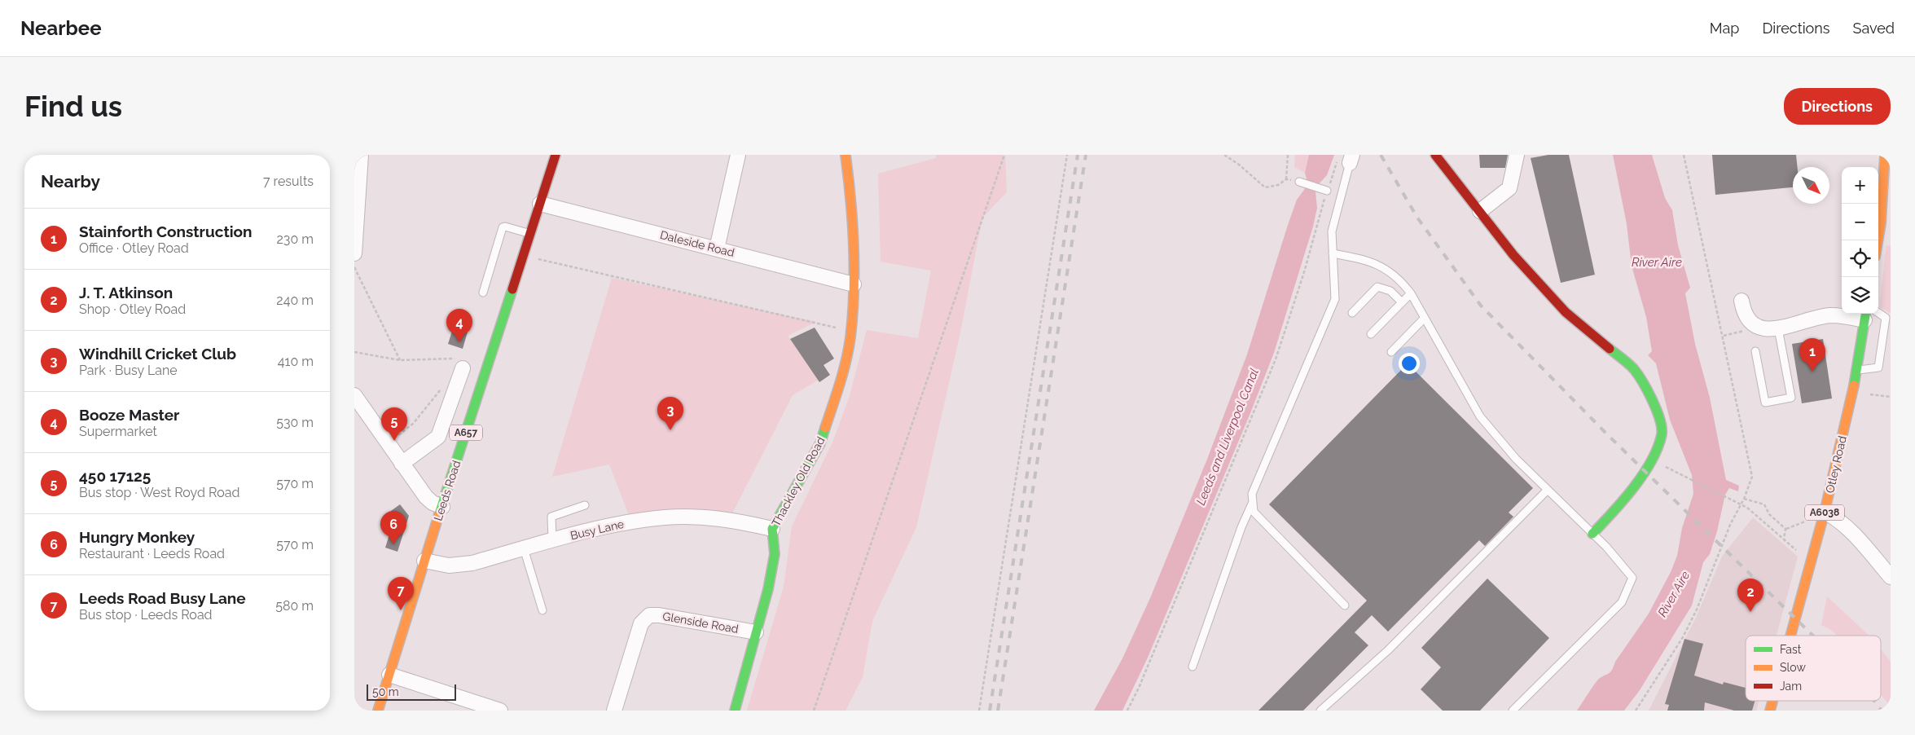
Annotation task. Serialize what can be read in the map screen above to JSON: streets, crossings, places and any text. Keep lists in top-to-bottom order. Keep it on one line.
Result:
{"streets":{"main road":["A657","Otley Road","Thackley Old Road","Leeds Road","A6038"],"street":["Daleside Road","Busy Lane","Glenside Road"]},"crossings":[["Daleside Road","Thackley Old Road"],["Daleside Road","Leeds Road"],["Thackley Old Road","Busy Lane"],["Thackley Old Road","Glenside Road"],["Leeds Road","Busy Lane"]],"water":["River Aire","Leeds and Liverpool Canal"],"legend":["Fast","Slow","Jam"],"scale_bar":"50 m","north":"bottom right","page":{"header":"Nearbee","nav":["Map","Directions","Saved"],"buttons":"Directions","title":"Find us","heading":["Nearby","7 results"],"map_buttons":["+","−"],"list":[{"mark":"1","name":"Stainforth Construction","note":"Office · Otley Road","value":"230 m"},{"mark":"2","name":"J. T. Atkinson","note":"Shop · Otley Road","value":"240 m"},{"mark":"3","name":"Windhill Cricket Club","note":"Park · Busy Lane","value":"410 m"},{"mark":"4","name":"Booze Master","note":"Supermarket","value":"530 m"},{"mark":"5","name":"450 17125","note":"Bus stop · West Royd Road","value":"570 m"},{"mark":"6","name":"Hungry Monkey","note":"Restaurant · Leeds Road","value":"570 m"},{"mark":"7","name":"Leeds Road Busy Lane","note":"Bus stop · Leeds Road","value":"580 m"}],"pins":["4","1","3","5","6","7","2"],"scale":"50 m"}}
